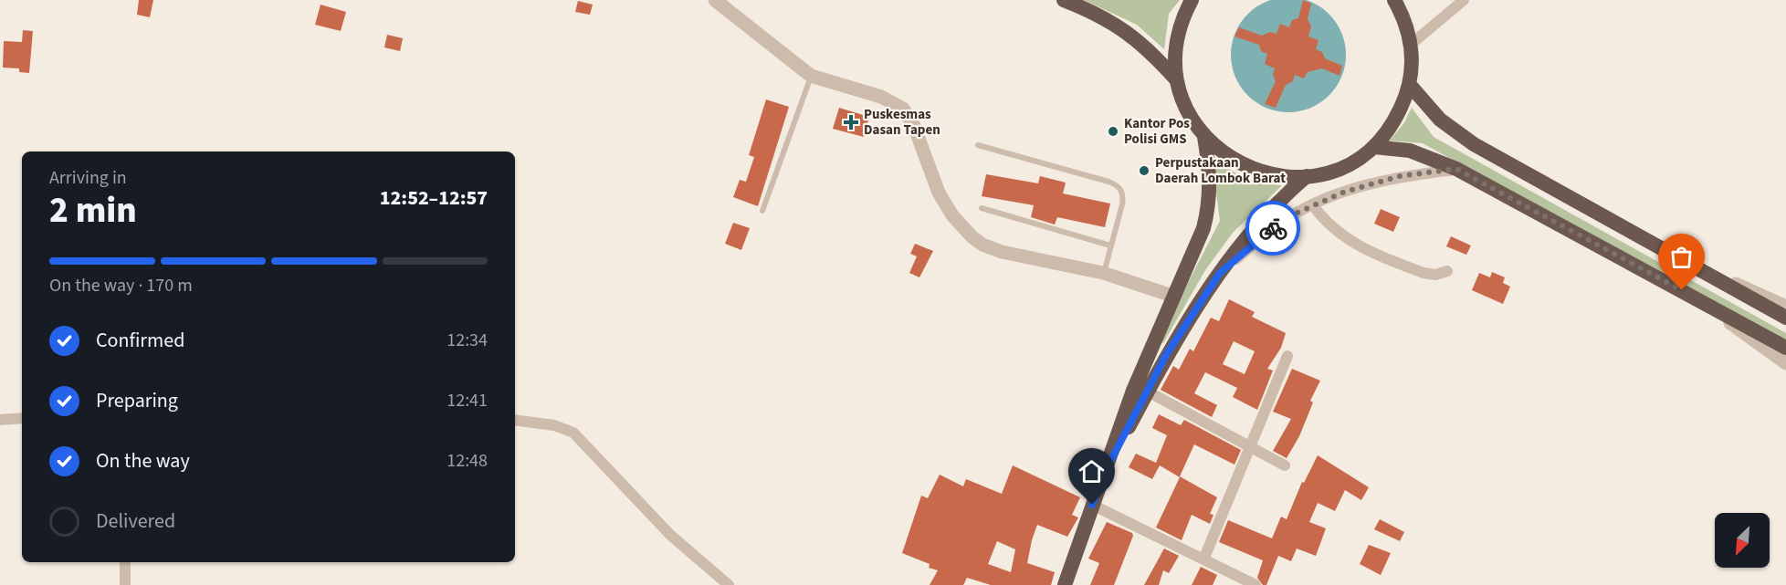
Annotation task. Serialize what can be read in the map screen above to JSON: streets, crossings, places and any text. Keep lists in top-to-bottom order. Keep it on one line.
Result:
{"places":{"health":["Puskesmas Dasan Tapen"],"other":["Kantor Pos Polisi GMS","Perpustakaan Daerah Lombok Barat"]},"north":"bottom left","page":{"heading":["2 min","Arriving in","12:52–12:57"],"bar":"On the way · 170 m","list":[["Confirmed","12:34"],["Preparing","12:41"],["On the way","12:48"],"Delivered"]}}
